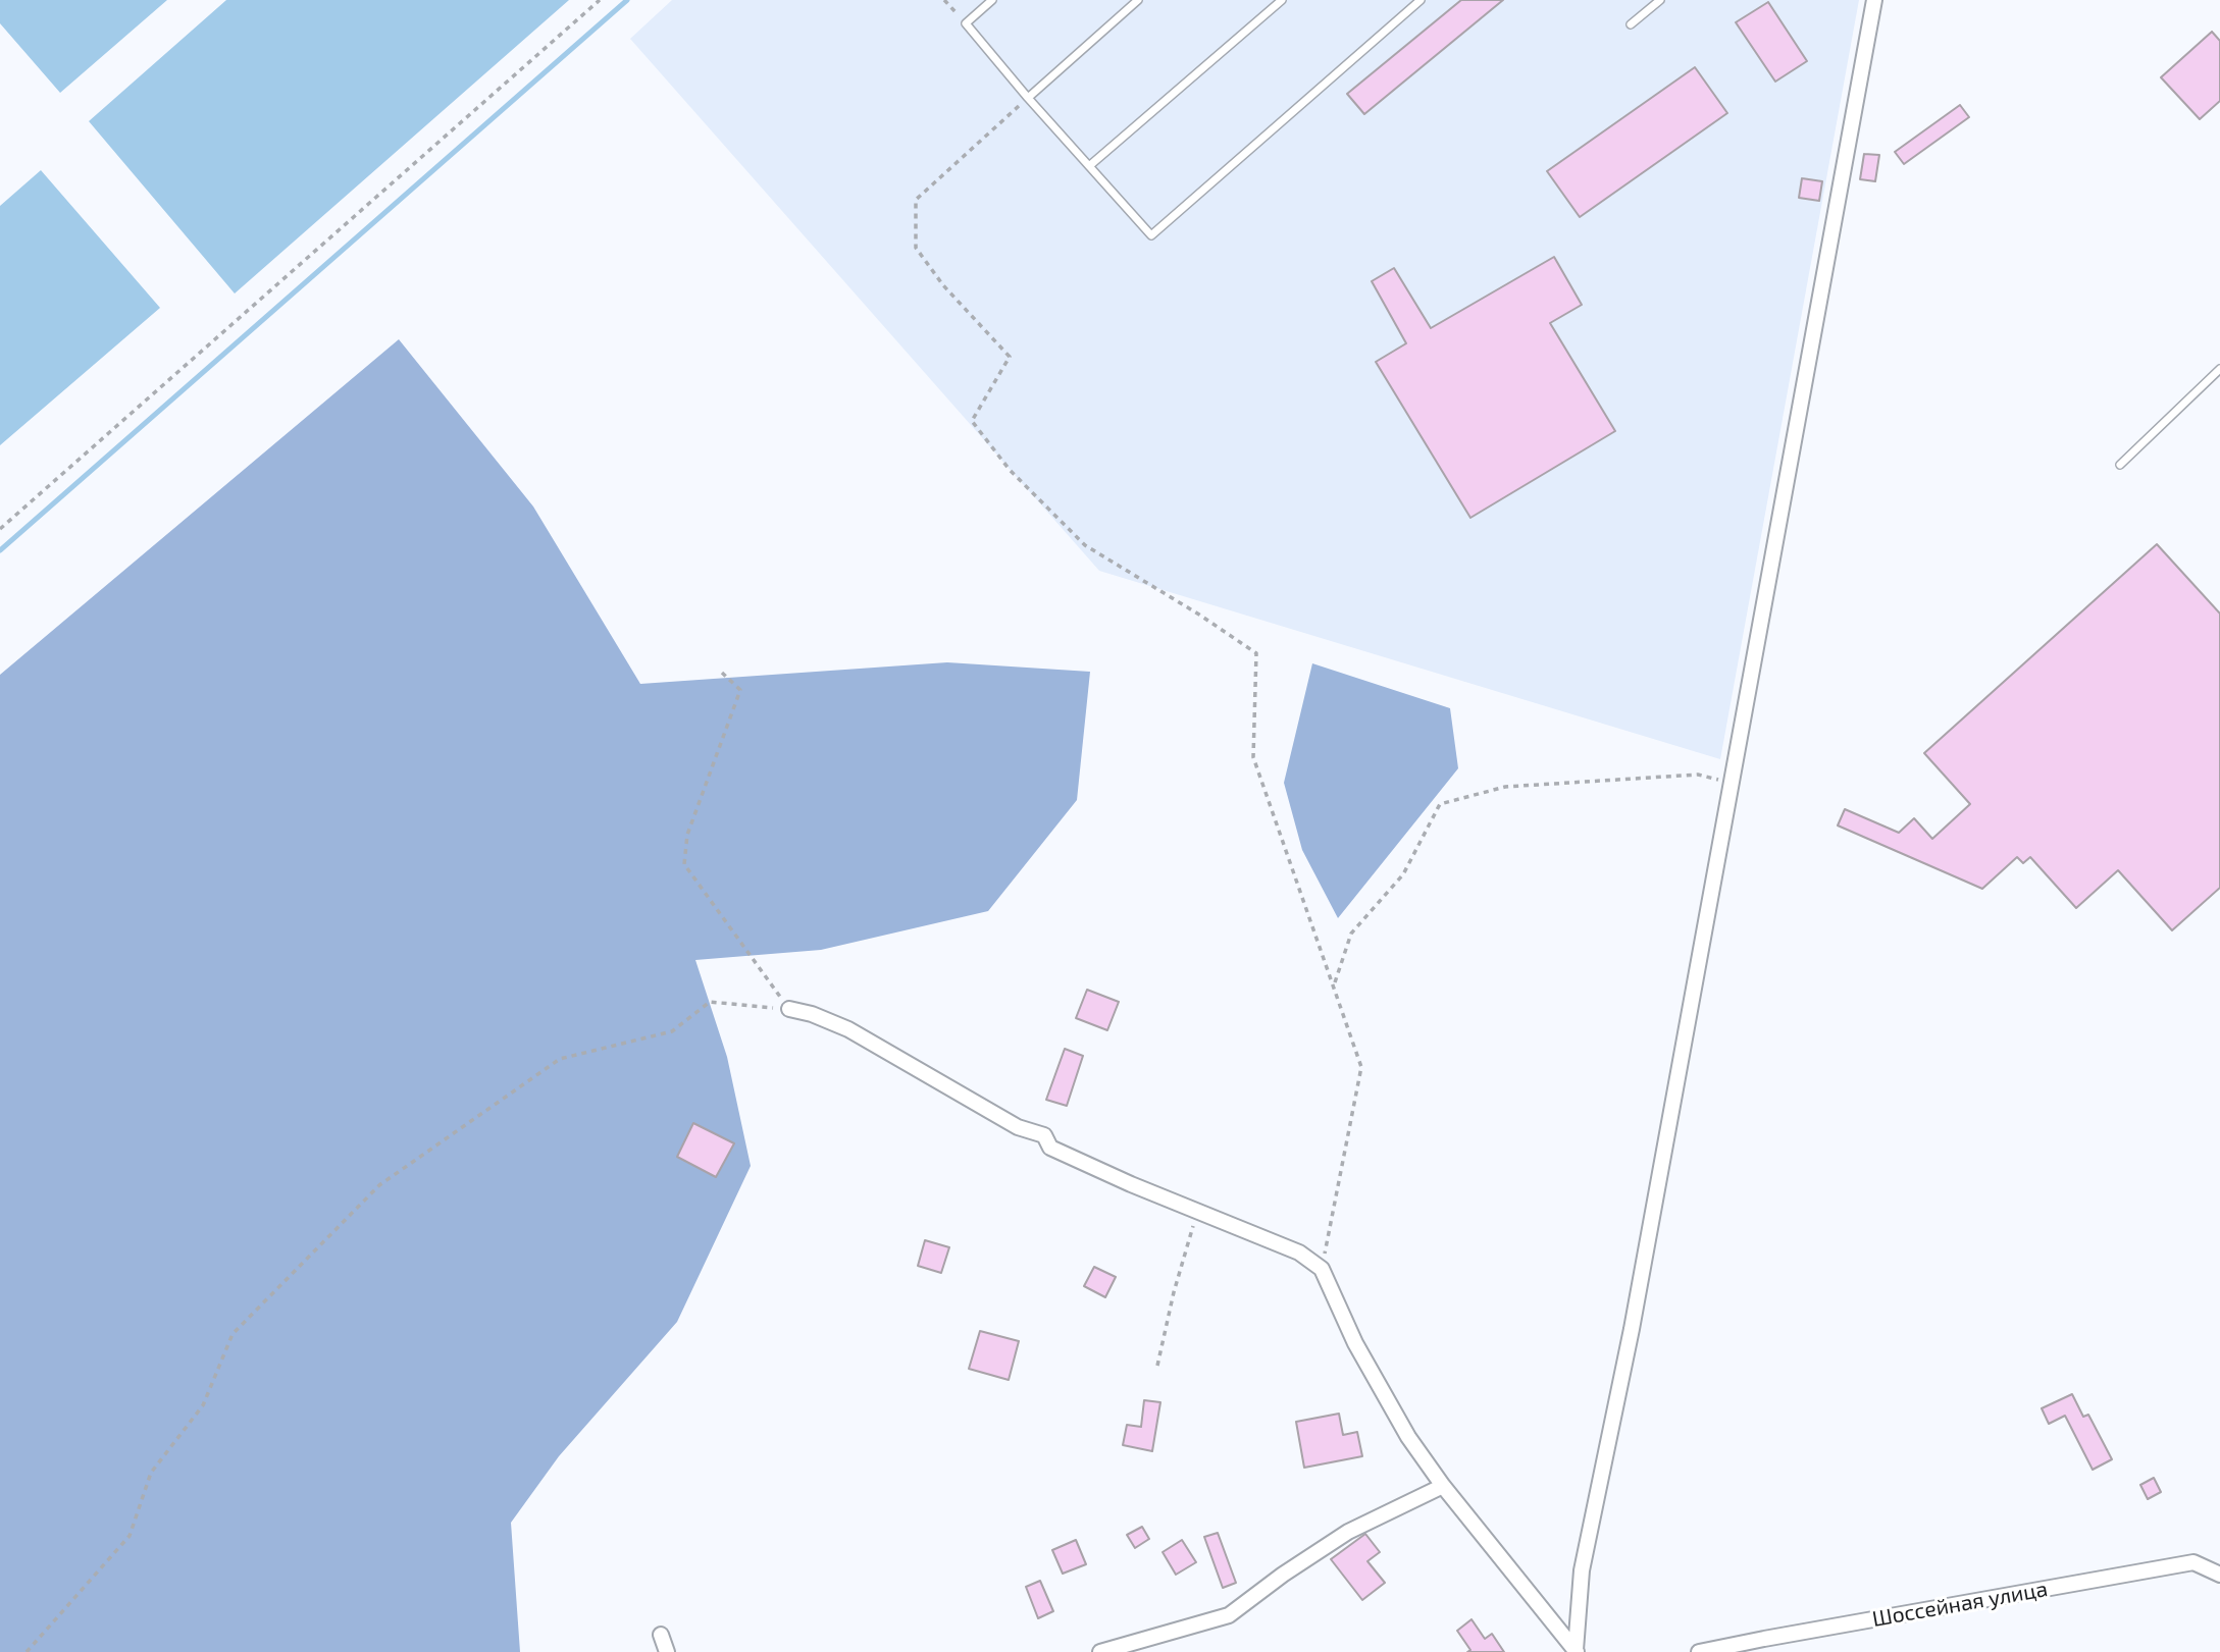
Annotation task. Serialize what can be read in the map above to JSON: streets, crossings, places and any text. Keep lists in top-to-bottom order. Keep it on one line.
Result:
{"streets":{"street":["Шоссейная улица"]}}
